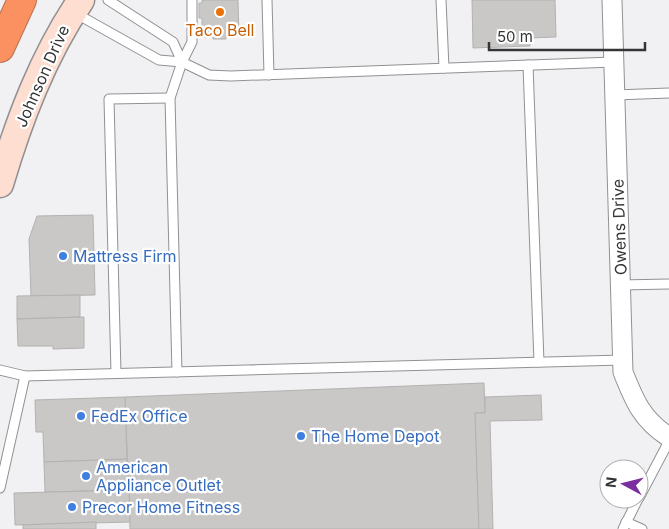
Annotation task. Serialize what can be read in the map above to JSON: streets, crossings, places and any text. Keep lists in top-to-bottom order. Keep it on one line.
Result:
{"streets":{"street":["Johnson Drive","Owens Drive"]},"places":["Taco Bell","Mattress Firm","FedEx Office","The Home Depot","American Appliance Outlet","Precor Home Fitness"],"scale_bar":"50 m","north":"left"}
